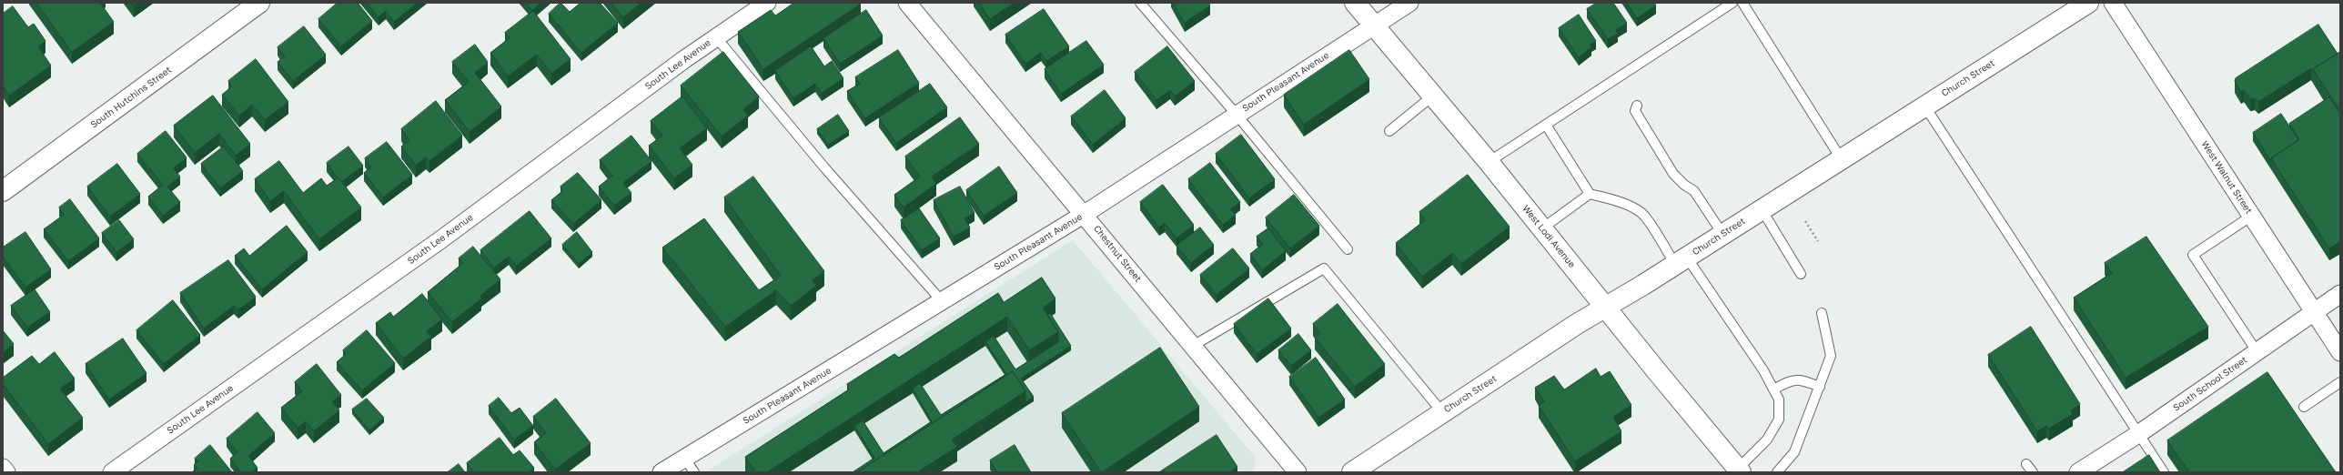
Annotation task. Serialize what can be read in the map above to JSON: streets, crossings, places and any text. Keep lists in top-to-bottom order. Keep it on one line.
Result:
{"streets":{"main road":["Church Street","South Hutchins Street","West Lodi Avenue"],"street":["South Lee Avenue","South Pleasant Avenue","West Walnut Street","Chestnut Street","South School Street"]},"crossings":[["Church Street","West Lodi Avenue"],["South Pleasant Avenue","West Lodi Avenue"],["South Pleasant Avenue","Chestnut Street"],["West Walnut Street","South School Street"]]}
